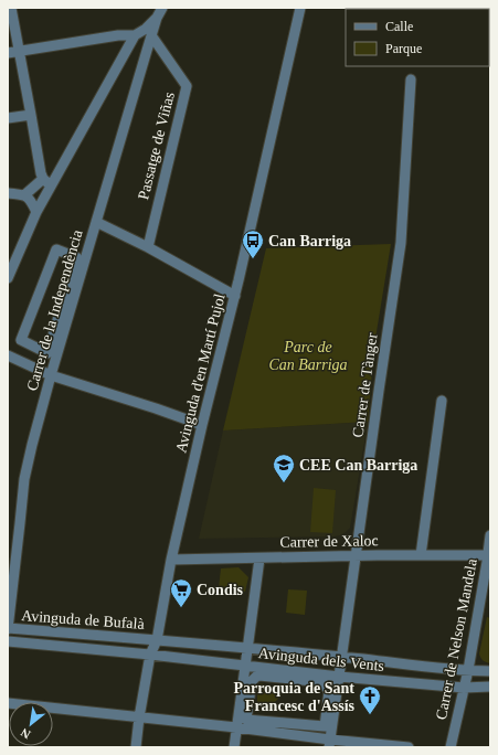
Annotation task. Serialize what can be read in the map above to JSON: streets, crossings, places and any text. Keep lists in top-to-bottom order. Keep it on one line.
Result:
{"streets":{"street":["Passatge de Viñas","Carrer de la Independència","Avinguda d'en Martí Pujol","Carrer de Tànger","Carrer de Xaloc","Avinguda de Bufalà","Carrer de Nelson Mandela","Avinguda dels Vents"]},"crossings":[["Passatge de Viñas","Carrer de la Independència"],["Carrer de la Independència","Avinguda de Bufalà"],["Avinguda d'en Martí Pujol","Carrer de Xaloc"],["Avinguda d'en Martí Pujol","Avinguda de Bufalà"],["Avinguda d'en Martí Pujol","Avinguda dels Vents"],["Carrer de Tànger","Carrer de Xaloc"],["Carrer de Tànger","Avinguda dels Vents"],["Carrer de Xaloc","Carrer de Nelson Mandela"],["Avinguda de Bufalà","Avinguda dels Vents"],["Carrer de Nelson Mandela","Avinguda dels Vents"]],"parks":["Parc de Can Barriga"],"places":{"bus stop":["Can Barriga"],"school or university":["CEE Can Barriga"],"supermarket":["Condis"],"church":["Parroquia de Sant Francesc d'Assís"]},"legend":["Calle","Parque"],"north":"bottom left"}
